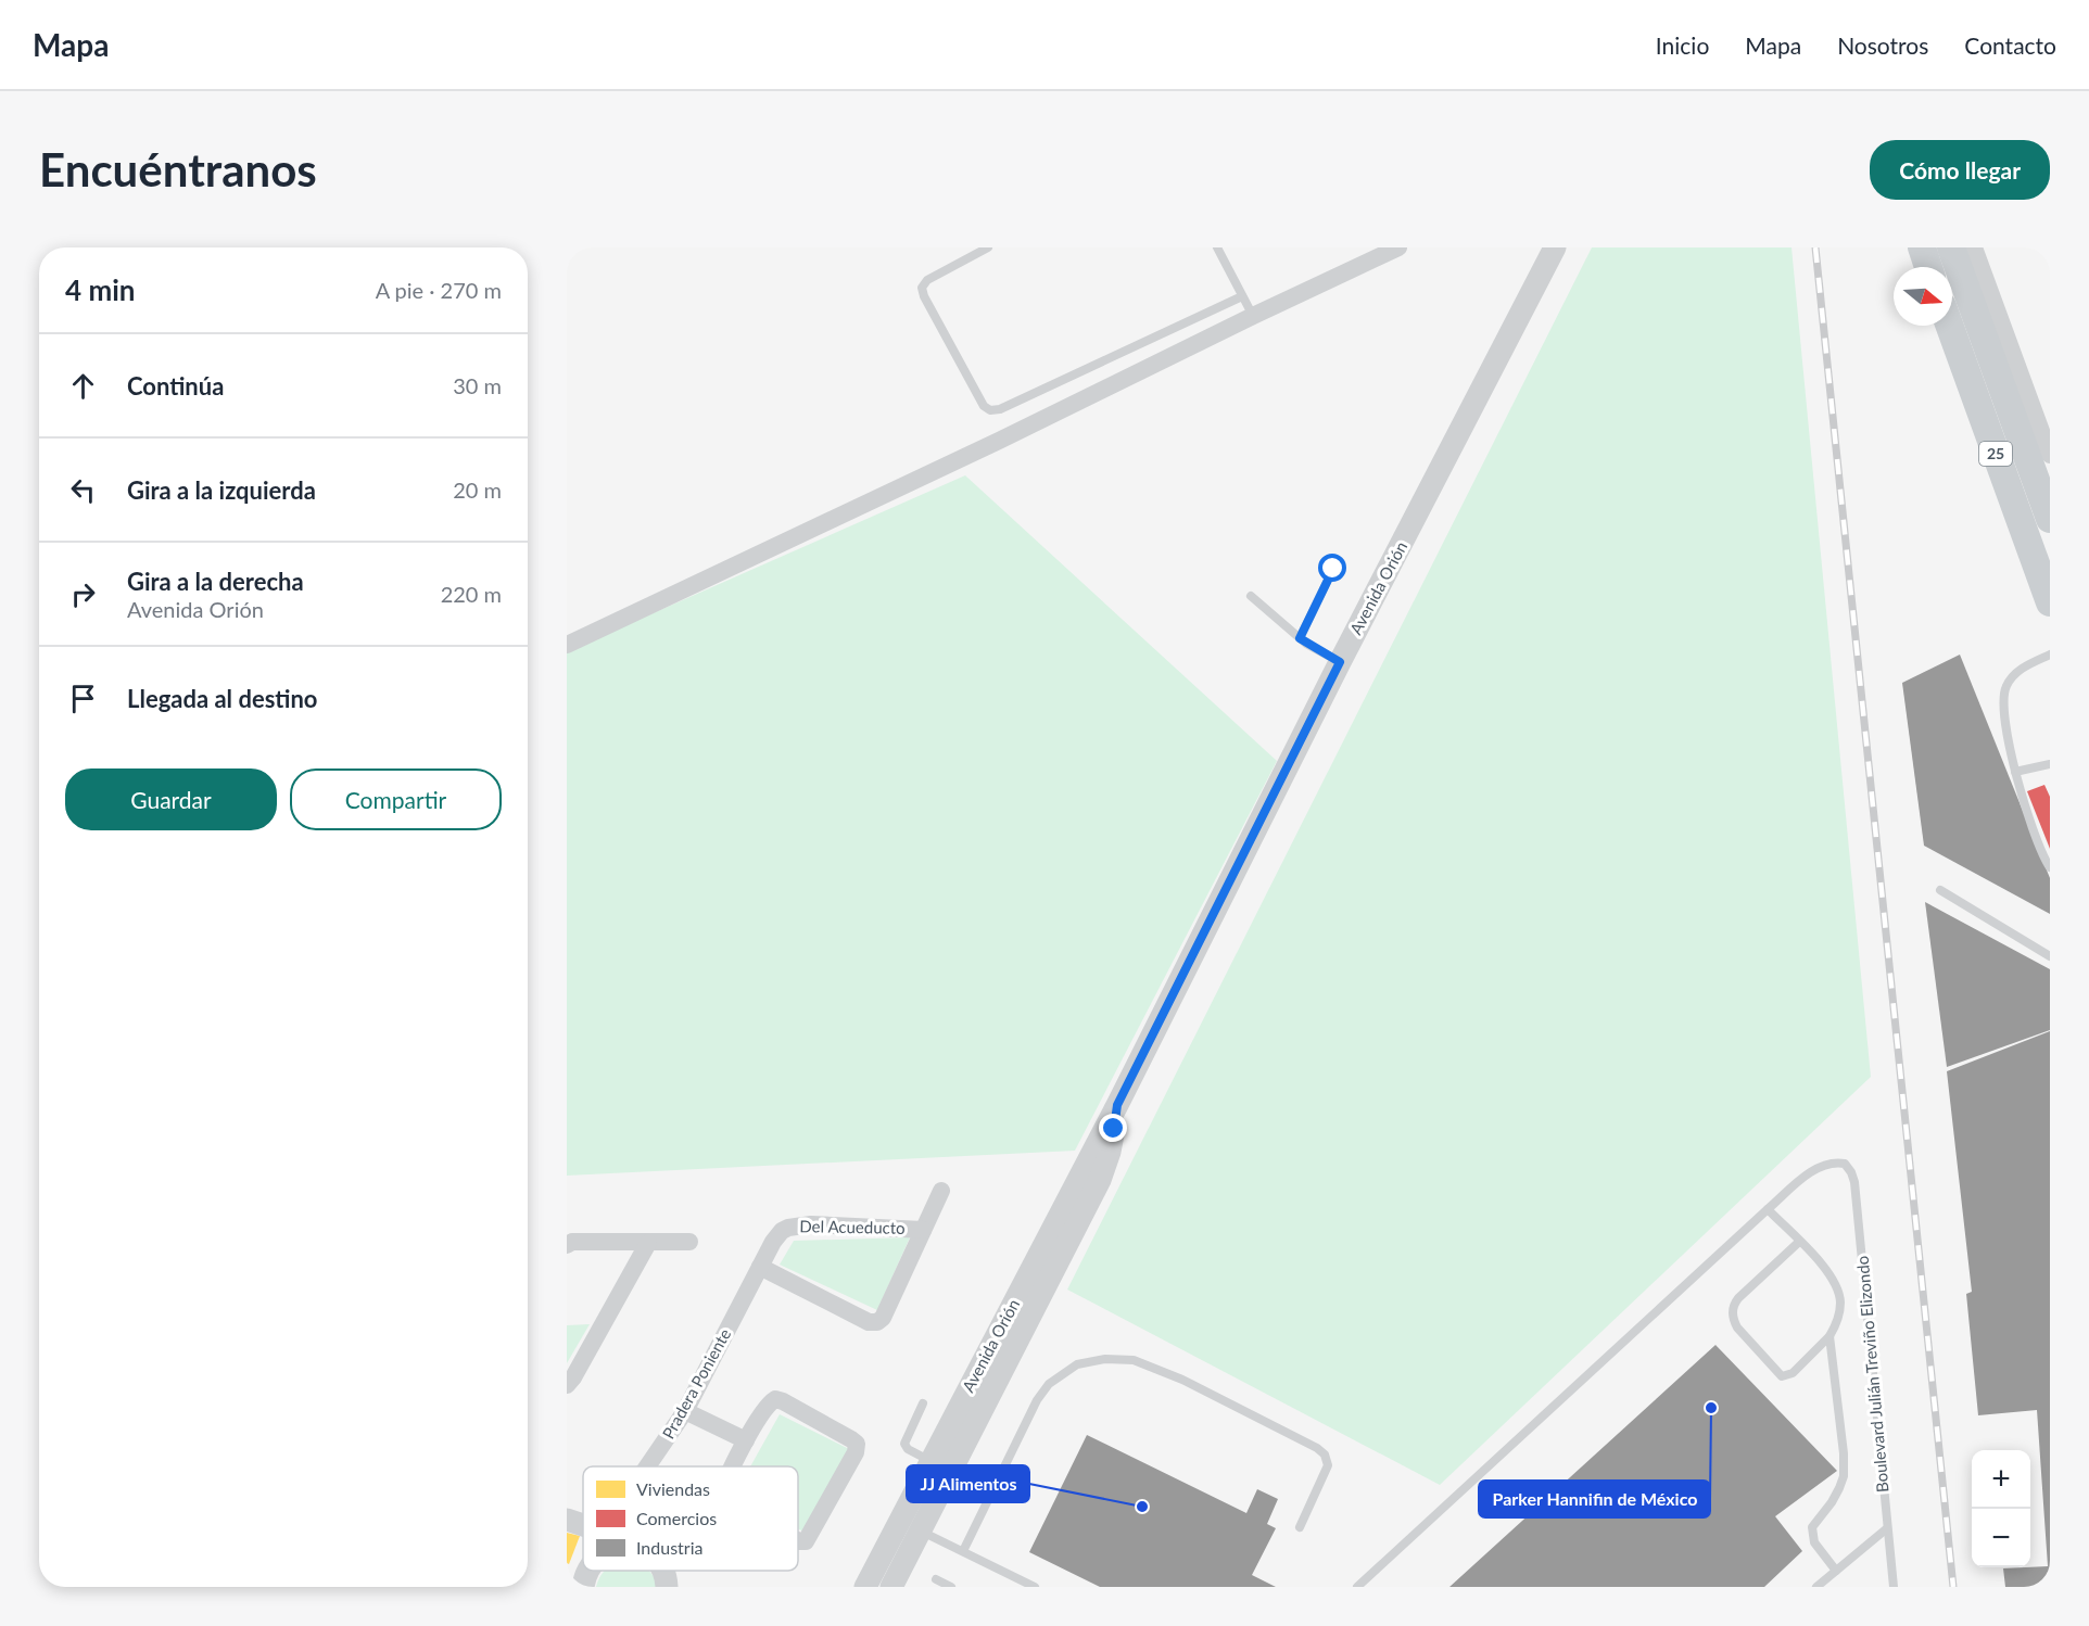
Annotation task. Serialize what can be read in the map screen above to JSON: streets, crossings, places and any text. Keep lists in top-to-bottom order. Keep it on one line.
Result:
{"streets":{"main road":["25"],"street":["Avenida Orión","Del Acueducto","Pradera Poniente"],"lane":["Boulevard Julián Treviño Elizondo"]},"crossings":[["Del Acueducto","Pradera Poniente"]],"places":["Parker Hannifin de México","JJ Alimentos"],"legend":["Viviendas","Comercios","Industria"],"north":"right","page":{"header":"Mapa","nav":["Inicio","Mapa","Nosotros","Contacto"],"buttons":["Cómo llegar",["Guardar","Compartir"]],"title":"Encuéntranos","heading":["4 min","A pie · 270 m"],"list":[["Continúa","30 m"],["Gira a la izquierda","20 m"],["Gira a la derecha","Avenida Orión","220 m"],"Llegada al destino"],"map_buttons":["+","−"]}}
